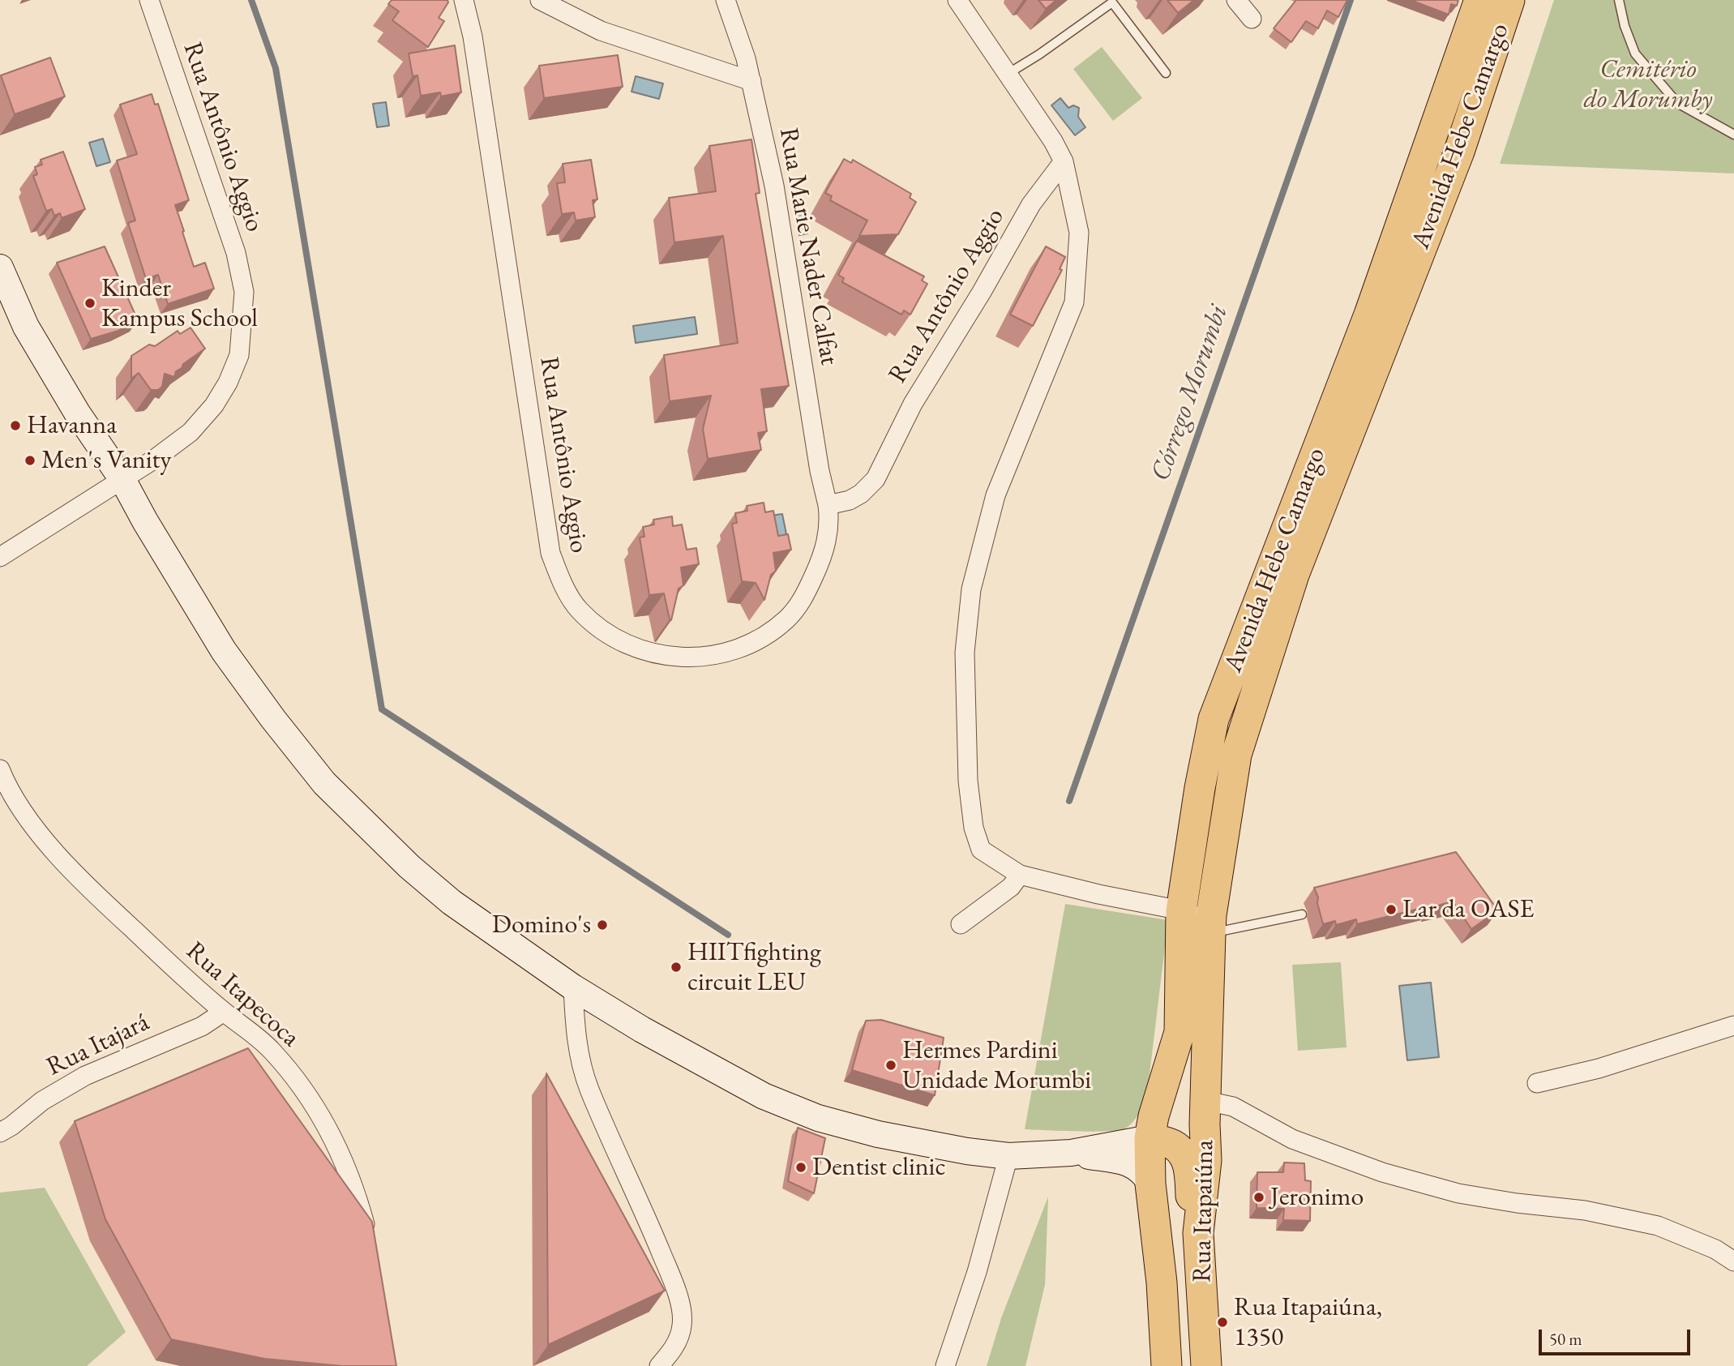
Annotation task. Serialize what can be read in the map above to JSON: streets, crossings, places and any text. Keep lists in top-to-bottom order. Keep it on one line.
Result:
{"streets":{"main road":["Avenida Hebe Camargo","Rua Itapaiúna"],"street":["Rua Antônio Aggio","Rua Marie Nader Calfat","Rua Itapecoca","Rua Itajará"]},"crossings":[["Avenida Hebe Camargo","Rua Itapaiúna"],["Rua Antônio Aggio","Rua Marie Nader Calfat"],["Rua Itapecoca","Rua Itajará"]],"water":["Córrego Morumbi"],"parks":["Cemitério do Morumby"],"places":["Kinder Kampus School","Havanna","Men's Vanity","Lar da OASE","Domino's","HIITfighting circuit LEU","Hermes Pardini Unidade Morumbi","Dentist clinic","Jeronimo","Rua Itapaiúna, 1350"],"scale_bar":"50 m"}
